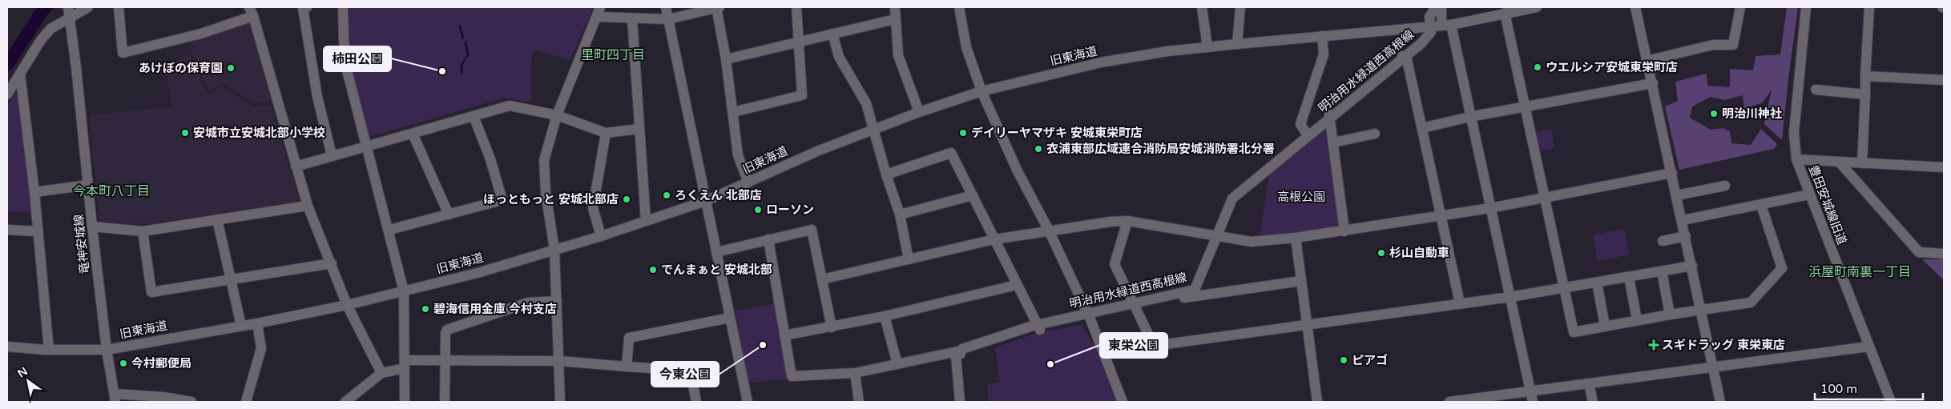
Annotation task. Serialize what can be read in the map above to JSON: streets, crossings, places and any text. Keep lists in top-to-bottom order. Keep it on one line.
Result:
{"streets":{"street":["旧東海道","明治用水緑道西高根線","豊田安城線旧道","竜神安城線"]},"crossings":[["旧東海道","明治用水緑道西高根線"],["旧東海道","竜神安城線"]],"districts":["里町四丁目","今本町八丁目","浜屋町南裏一丁目"],"parks":["高根公園"],"places":{"other":["ウエルシア安城東栄町店","あけぼの保育園","柿田公園","明治川神社","安城市立安城北部小学校","デイリーヤマザキ 安城東栄町店","衣浦東部広域連合消防局安城消防署北分署","ろくえん 北部店","ほっともっと 安城北部店","ローソン","杉山自動車","でんまぁと 安城北部","碧海信用金庫 今村支店","今東公園","ピアゴ","今村郵便局","東栄公園"],"health":["スギドラッグ 東栄東店"]},"scale_bar":"100 m","north":"top left"}
